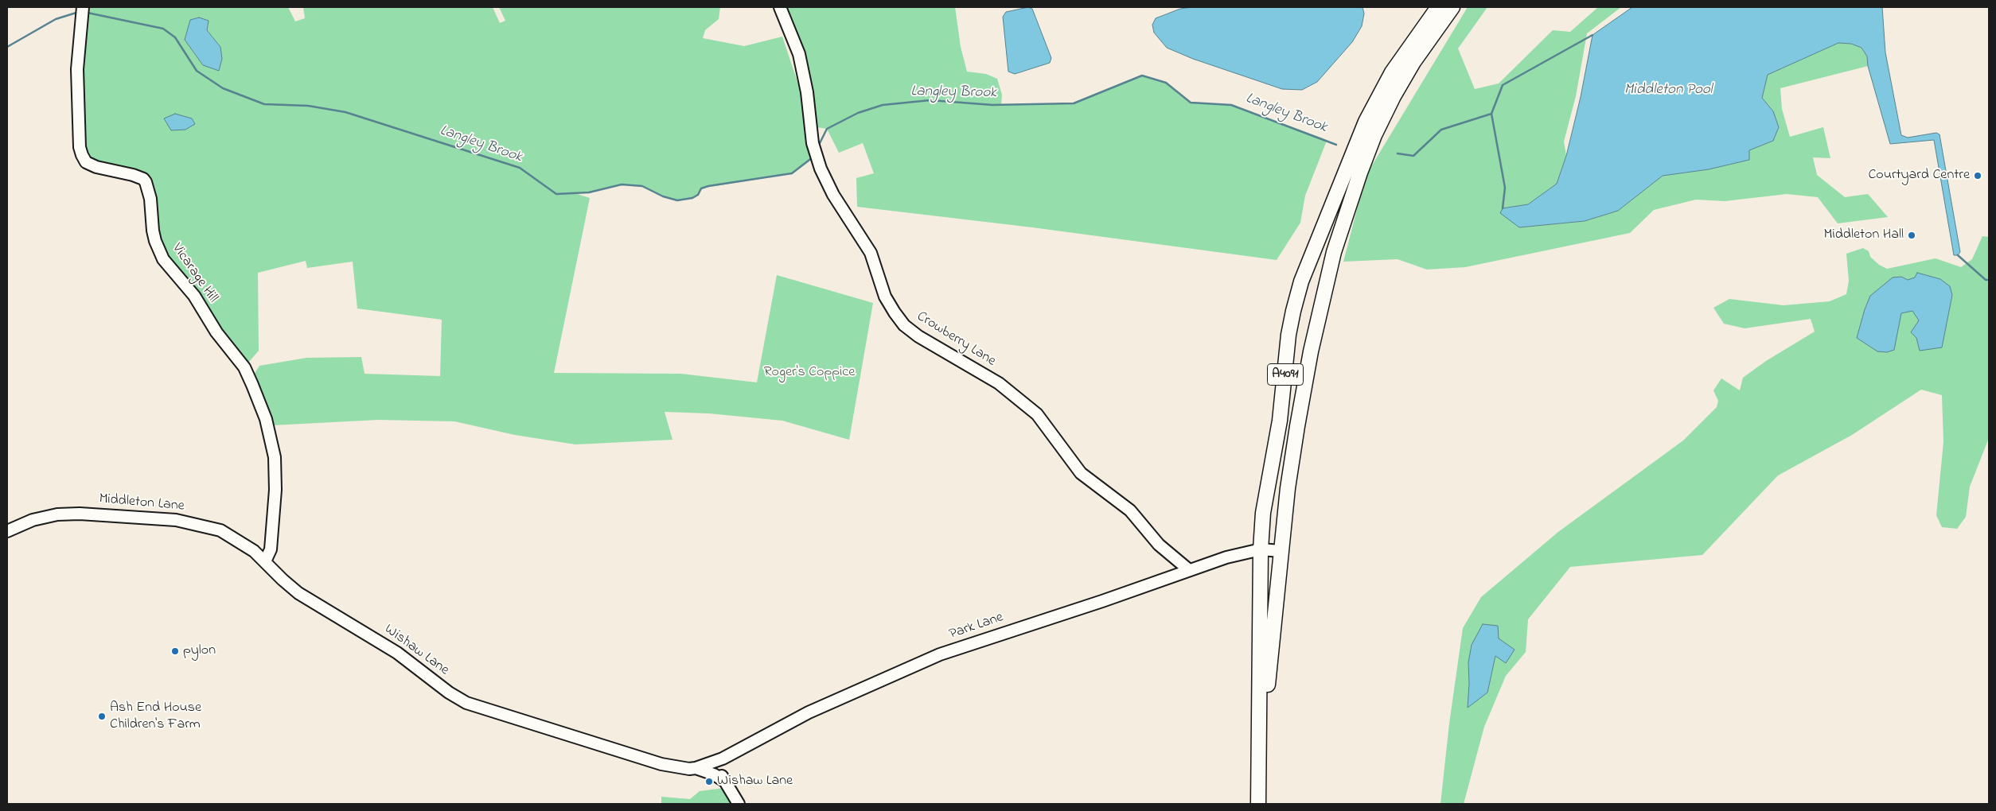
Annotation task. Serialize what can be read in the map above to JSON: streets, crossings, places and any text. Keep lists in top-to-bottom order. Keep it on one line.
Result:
{"streets":{"main road":["A4091"],"street":["Vicarage Hill","Crowberry Lane","Middleton Lane","Park Lane","Wishaw Lane"]},"crossings":[["Vicarage Hill","Middleton Lane"],["Vicarage Hill","Wishaw Lane"],["Crowberry Lane","Park Lane"],["A4091","Park Lane"],["Middleton Lane","Wishaw Lane"],["Park Lane","Wishaw Lane"]],"water":["Middleton Pool","Langley Brook"],"parks":["Roger's Coppice"],"places":["Courtyard Centre","Middleton Hall","pylon","Ash End House Children's Farm","Wishaw Lane"]}
